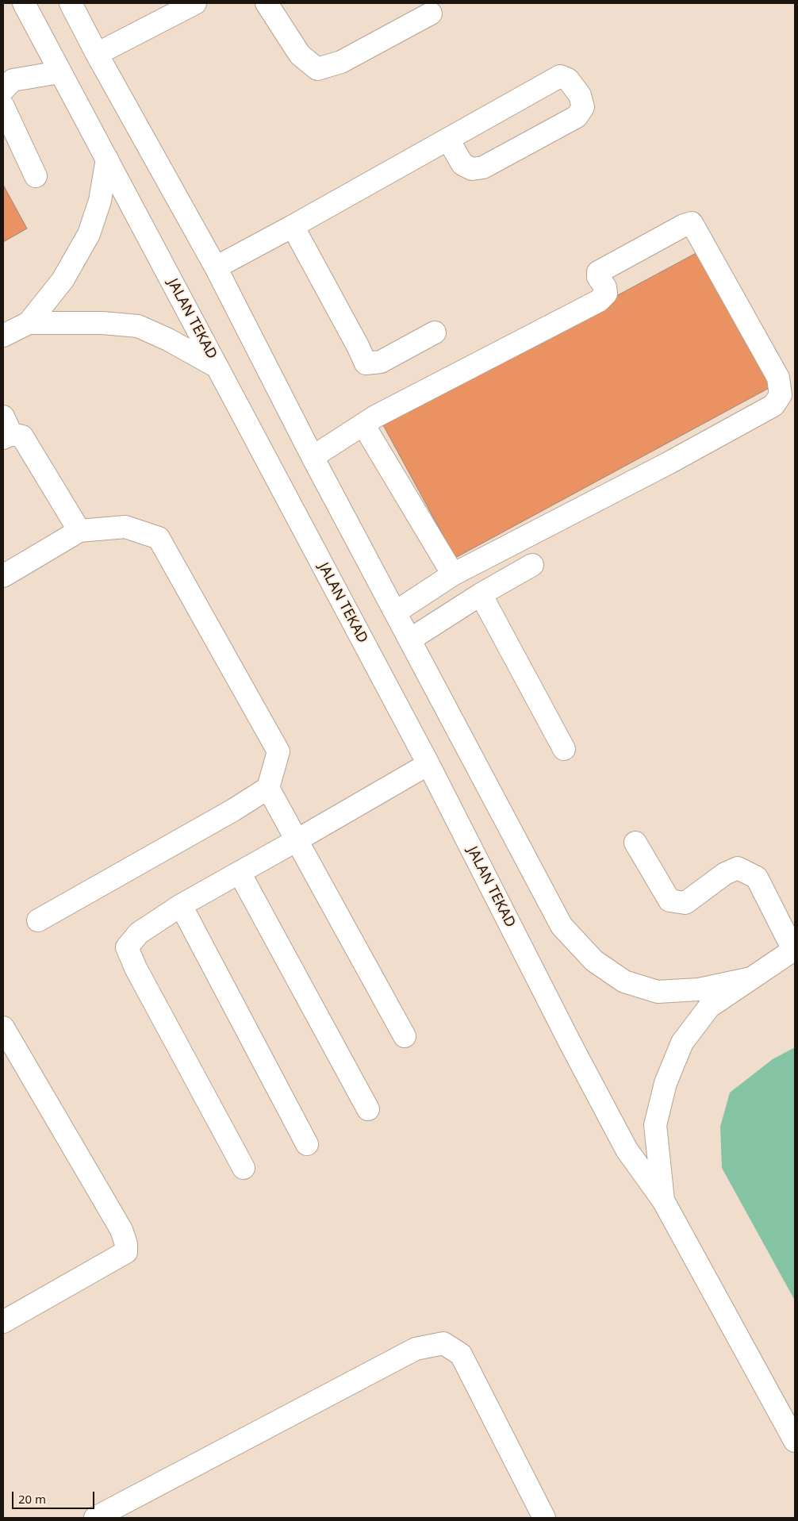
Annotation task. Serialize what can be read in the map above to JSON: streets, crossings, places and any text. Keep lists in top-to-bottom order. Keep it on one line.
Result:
{"streets":{"street":["JALAN TEKAD"]},"scale_bar":"20 m"}
